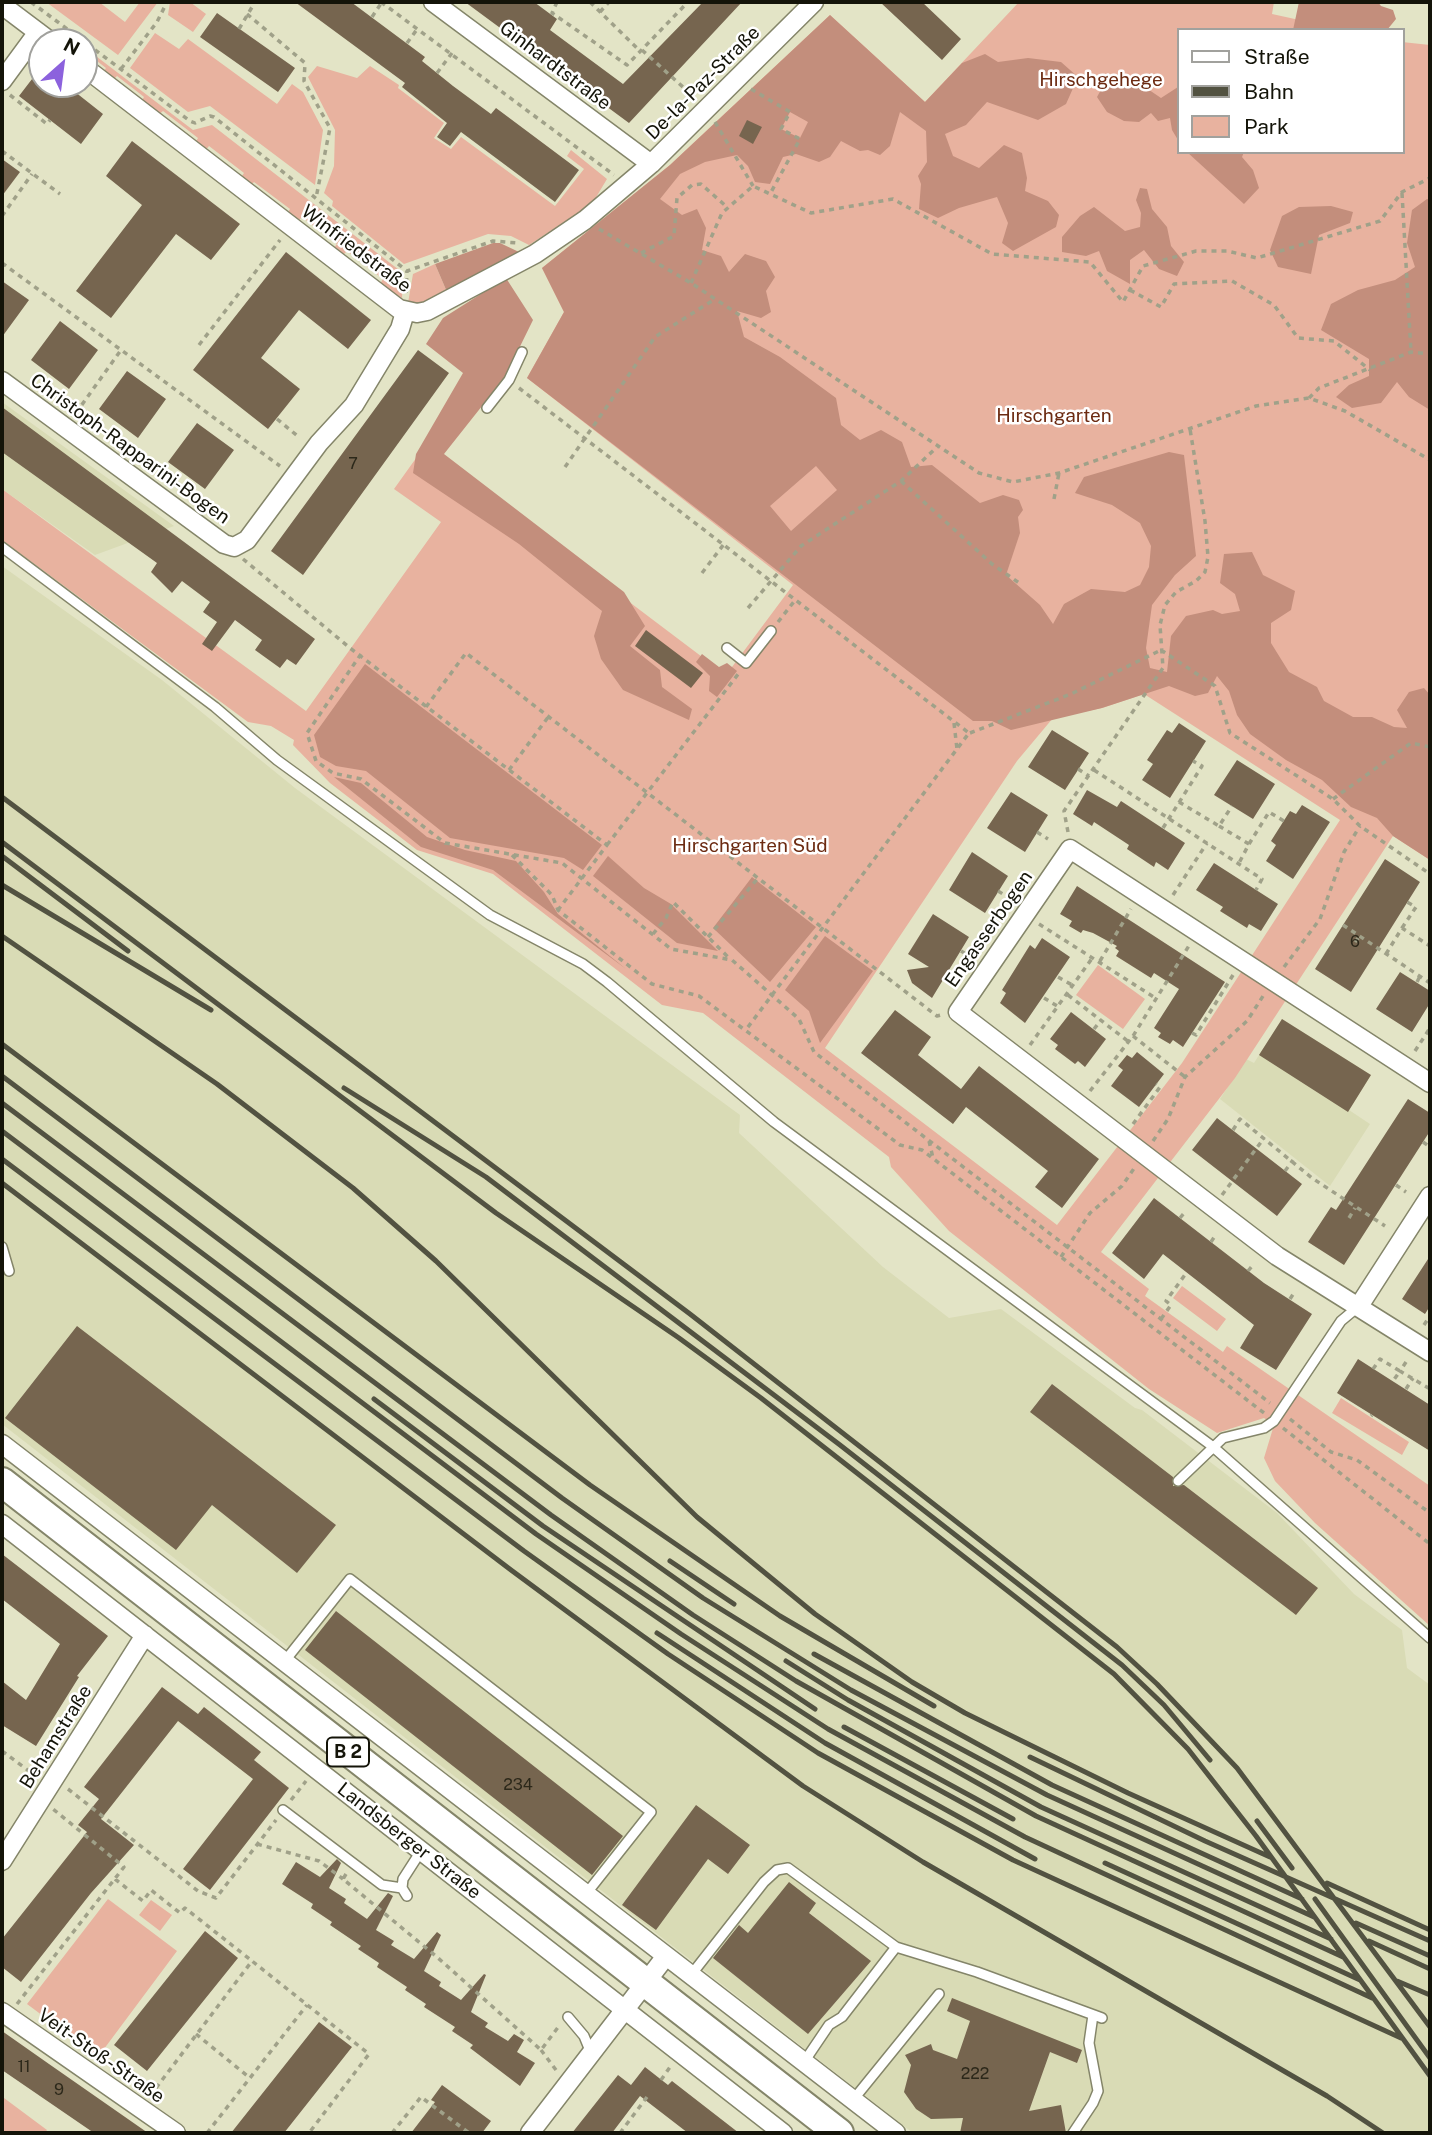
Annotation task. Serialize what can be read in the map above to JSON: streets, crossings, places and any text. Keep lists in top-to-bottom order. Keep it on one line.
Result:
{"streets":{"main road":["B 2","Landsberger Straße"],"street":["Ginhardtstraße","De-la-Paz-Straße","Winfriedstraße","Christoph-Rapparini-Bogen","Engasserbogen","Behamstraße","Veit-Stoß-Straße"]},"crossings":[["Ginhardtstraße","De-la-Paz-Straße"],["Ginhardtstraße","Winfriedstraße"],["De-la-Paz-Straße","Winfriedstraße"],["Winfriedstraße","Christoph-Rapparini-Bogen"],["Behamstraße","Landsberger Straße"]],"parks":["Hirschgehege","Hirschgarten","Hirschgarten Süd"],"house_numbers":["7","6","234","11","222","9"],"legend":["Straße","Bahn","Park"],"north":"top right"}
